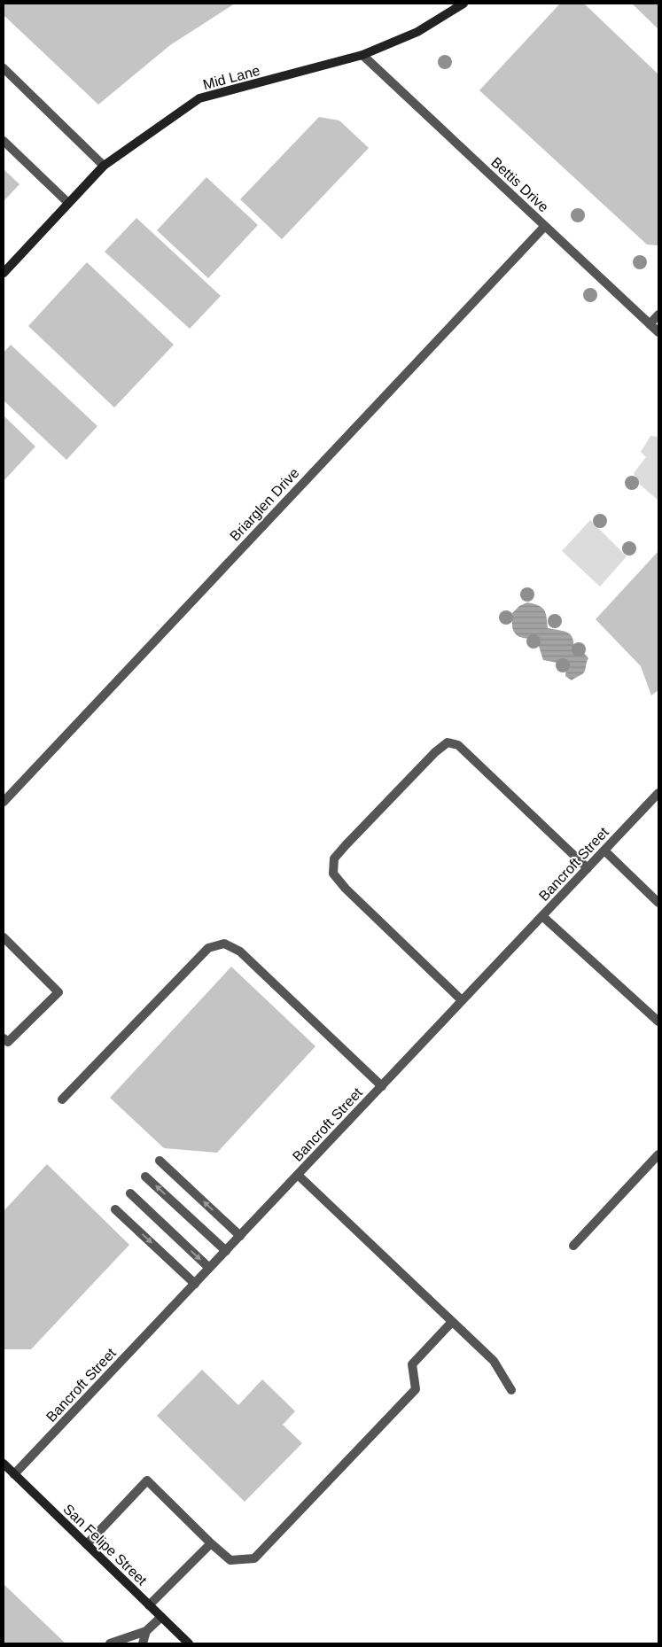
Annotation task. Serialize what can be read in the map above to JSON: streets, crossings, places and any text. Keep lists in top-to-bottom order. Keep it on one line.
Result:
{"streets":{"street":["Mid Lane","Bettis Drive","Briarglen Drive","Bancroft Street","San Felipe Street"]},"crossings":[["Mid Lane","Bettis Drive"],["Bettis Drive","Briarglen Drive"],["Bancroft Street","San Felipe Street"]]}
